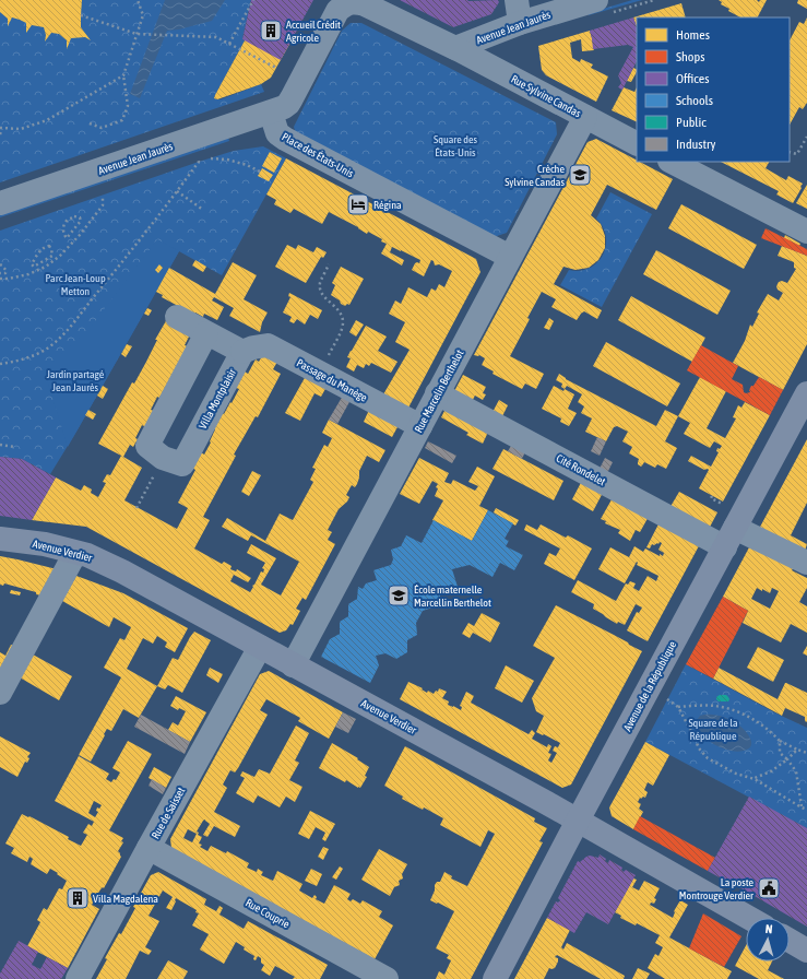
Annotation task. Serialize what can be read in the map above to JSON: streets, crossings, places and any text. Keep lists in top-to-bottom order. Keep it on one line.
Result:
{"streets":{"main road":["Avenue Verdier","Avenue de la République"],"street":["Avenue Jean Jaurès","Rue Sylvine Candas","Place des États-Unis","Passage du Manège","Rue Marcelin Berthelot","Villa Montplaisir","Cité Rondelet","Rue de Saisset","Rue Couprie"]},"crossings":[["Avenue Jean Jaurès","Rue Sylvine Candas"],["Avenue Jean Jaurès","Place des États-Unis"],["Rue Sylvine Candas","Rue Marcelin Berthelot"],["Place des États-Unis","Rue Marcelin Berthelot"],["Passage du Manège","Rue Marcelin Berthelot"],["Passage du Manège","Villa Montplaisir"],["Rue Marcelin Berthelot","Cité Rondelet"],["Rue Marcelin Berthelot","Avenue Verdier"],["Cité Rondelet","Avenue de la République"],["Avenue Verdier","Avenue de la République"],["Avenue Verdier","Rue de Saisset"],["Rue de Saisset","Rue Couprie"]],"parks":["Square des États-Unis","Parc Jean-Loup Metton","Jardin partagé Jean Jaurès","Square de la République"],"places":{"building":["Accueil Crédit Agricole","Villa Magdalena"],"school or university":["Crèche Sylvine Candas","École maternelle Marcellin Berthelot"],"hotel":["Régina"],"public building":["La poste Montrouge Verdier"]},"legend":["Homes","Shops","Offices","Schools","Public","Industry"],"north":"top"}
